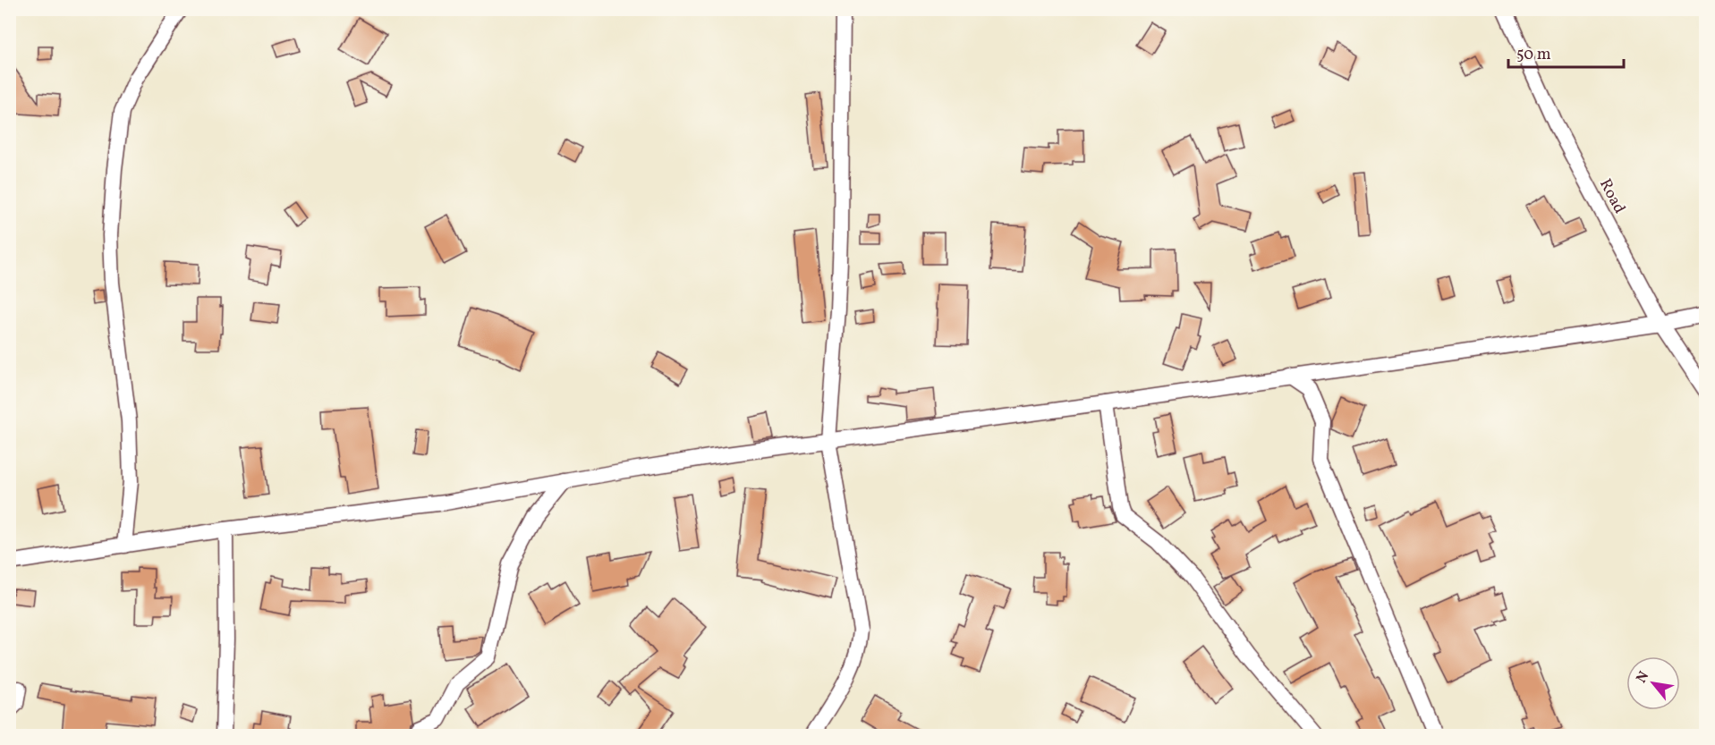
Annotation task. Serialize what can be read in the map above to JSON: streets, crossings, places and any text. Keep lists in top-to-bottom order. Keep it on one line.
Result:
{"streets":{"street":["Road"]},"scale_bar":"50 m","north":"top left"}
